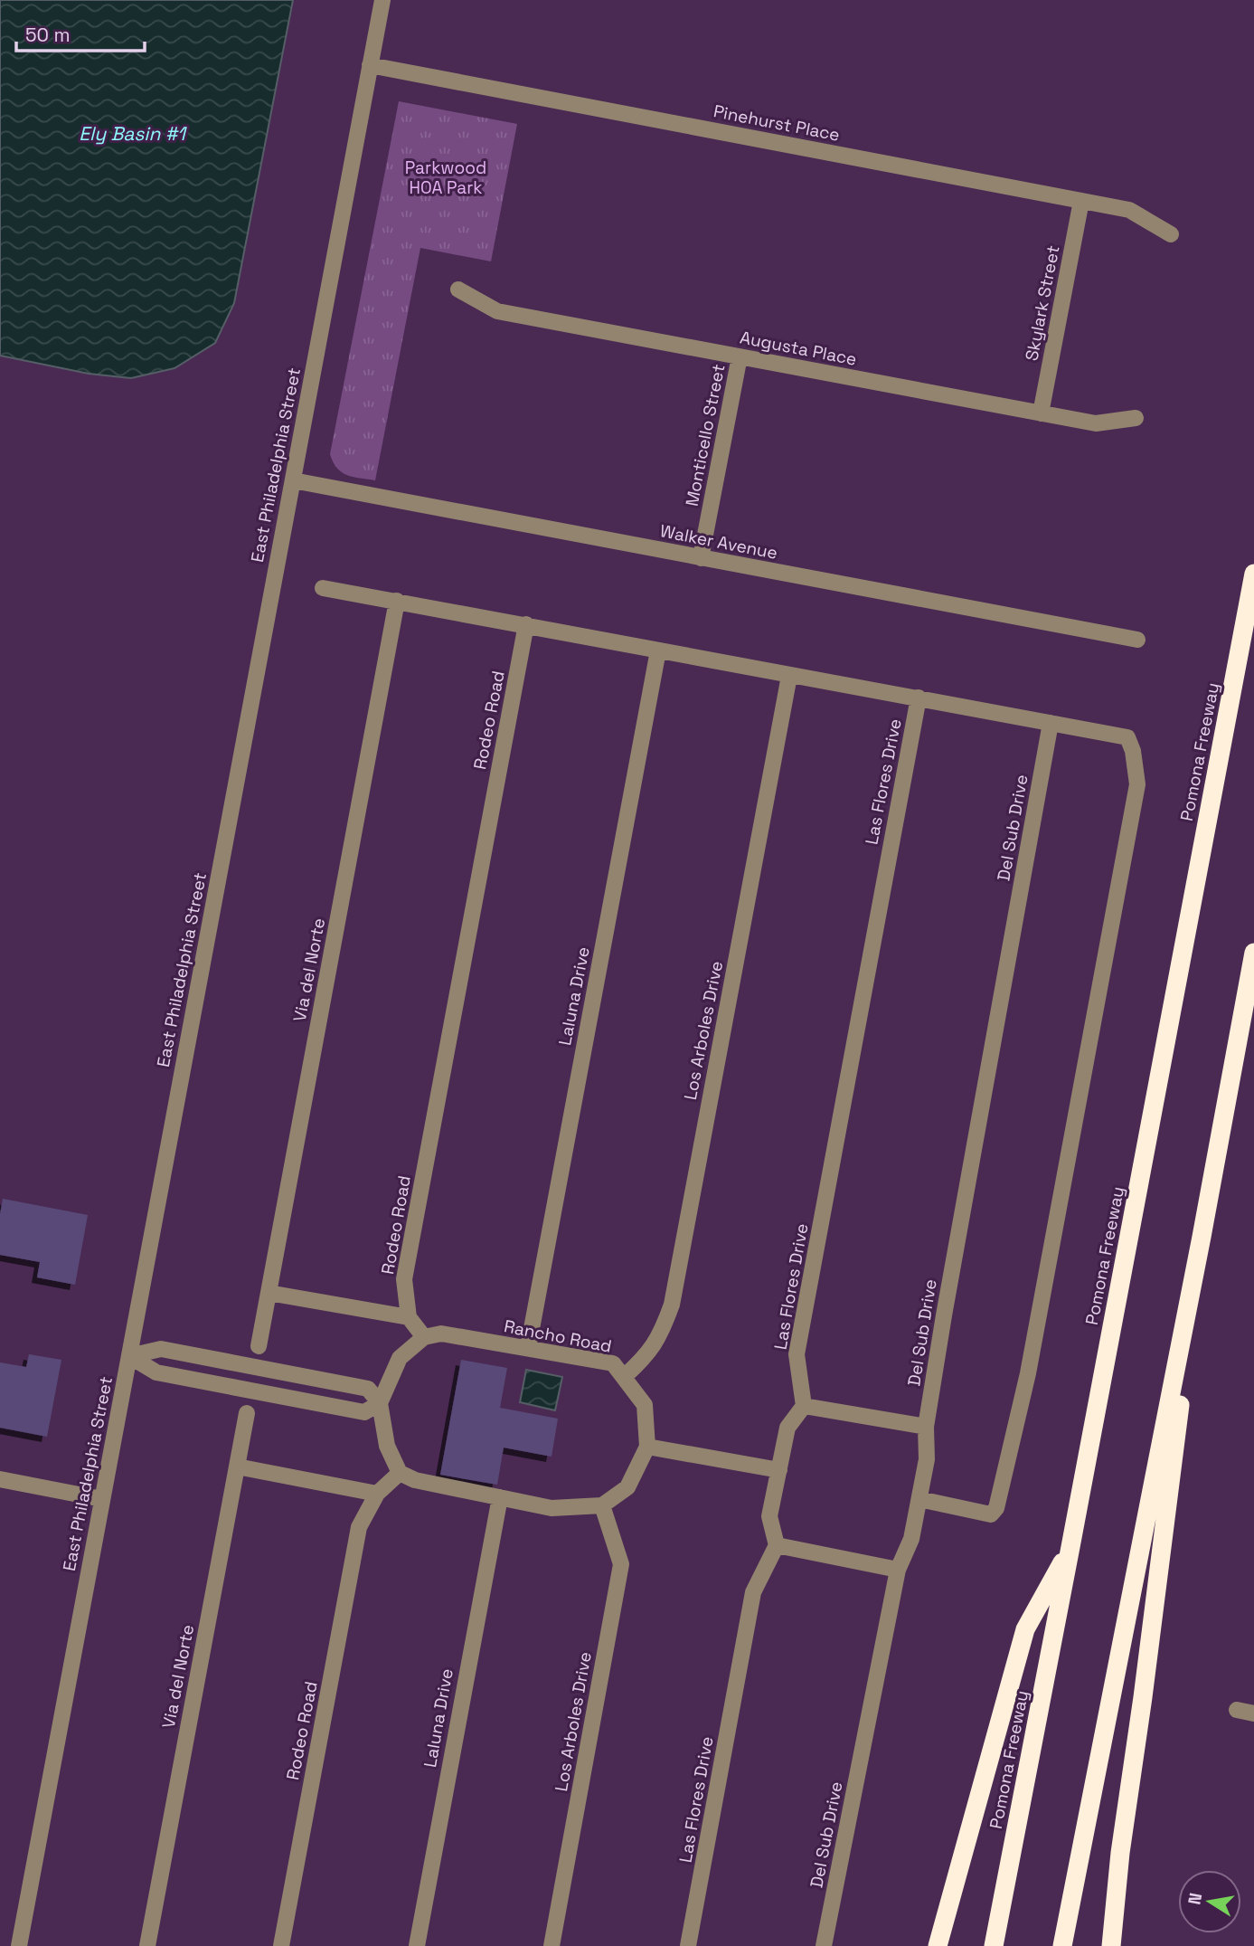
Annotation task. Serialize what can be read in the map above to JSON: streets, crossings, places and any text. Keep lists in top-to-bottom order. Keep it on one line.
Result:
{"streets":{"highway":["Pomona Freeway"],"street":["Pinehurst Place","Skylark Street","Augusta Place","Monticello Street","East Philadelphia Street","Walker Avenue","Rodeo Road","Las Flores Drive","Del Sub Drive","Via del Norte","Laluna Drive","Los Arboles Drive","Rancho Road"]},"crossings":[["Pinehurst Place","Skylark Street"],["Pinehurst Place","East Philadelphia Street"],["Skylark Street","Augusta Place"],["Augusta Place","Monticello Street"],["Monticello Street","Walker Avenue"],["East Philadelphia Street","Walker Avenue"],["Laluna Drive","Rancho Road"],["Los Arboles Drive","Rancho Road"]],"water":["Ely Basin #1"],"parks":["Parkwood HOA Park"],"scale_bar":"50 m","north":"left"}
